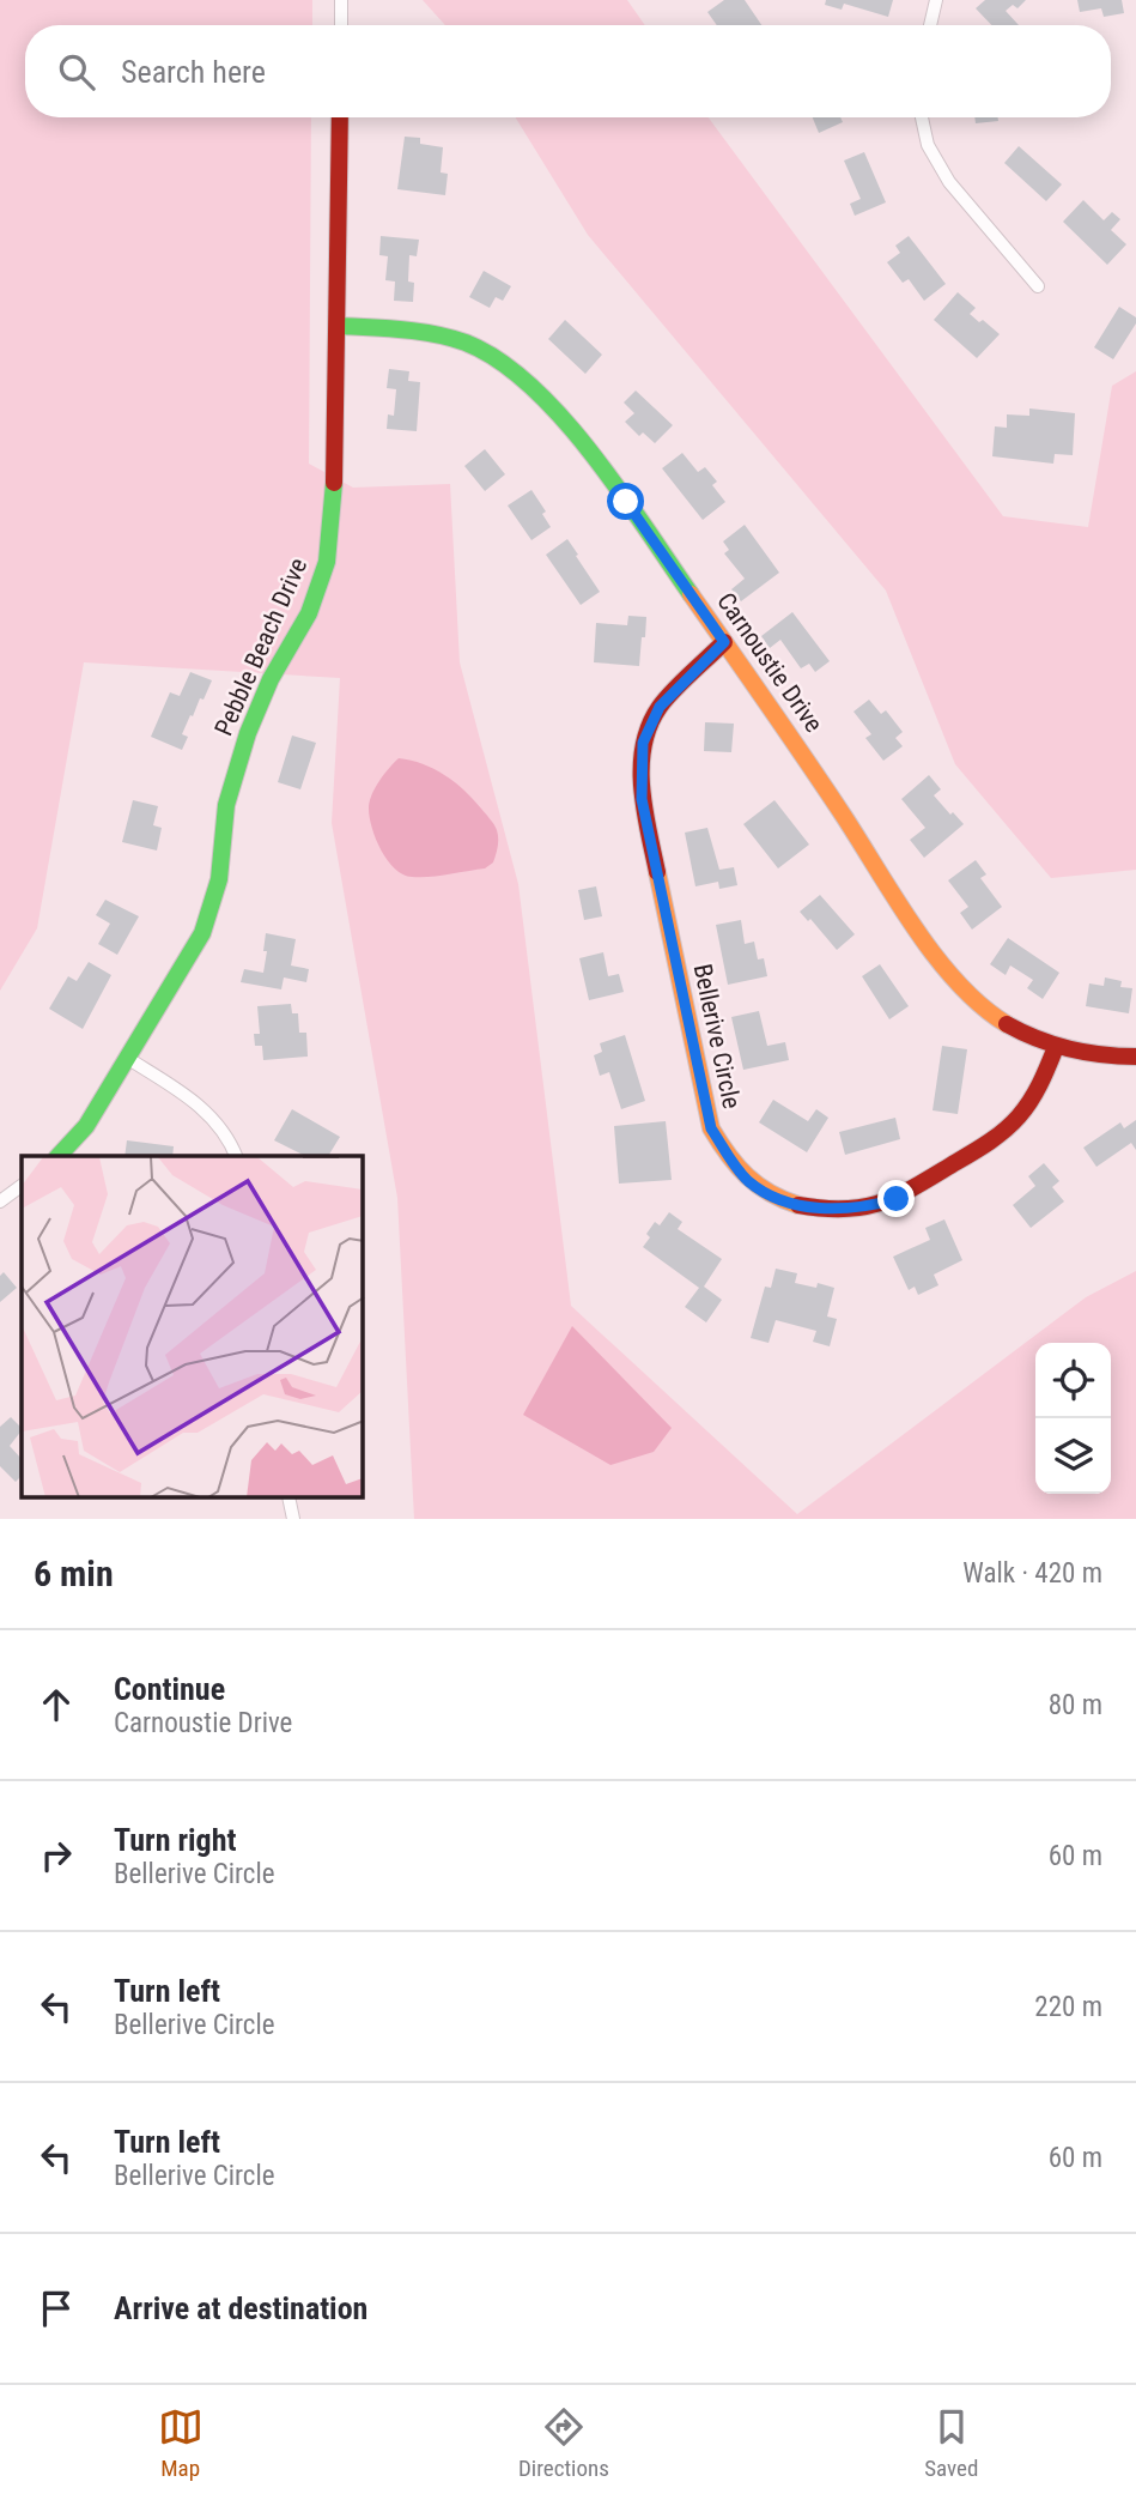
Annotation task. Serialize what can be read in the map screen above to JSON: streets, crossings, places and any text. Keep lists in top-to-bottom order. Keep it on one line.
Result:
{"streets":{"street":["Pebble Beach Drive","Carnoustie Drive","Bellerive Circle"]},"crossings":[["Pebble Beach Drive","Carnoustie Drive"],["Carnoustie Drive","Bellerive Circle"]],"page":{"search":"Search here","heading":["6 min","Walk · 420 m"],"list":[["Continue","Carnoustie Drive","80 m"],["Turn right","Bellerive Circle","60 m"],["Turn left","Bellerive Circle","220 m"],["Turn left","Bellerive Circle","60 m"],"Arrive at destination"],"nav":["Map","Directions","Saved"]}}
